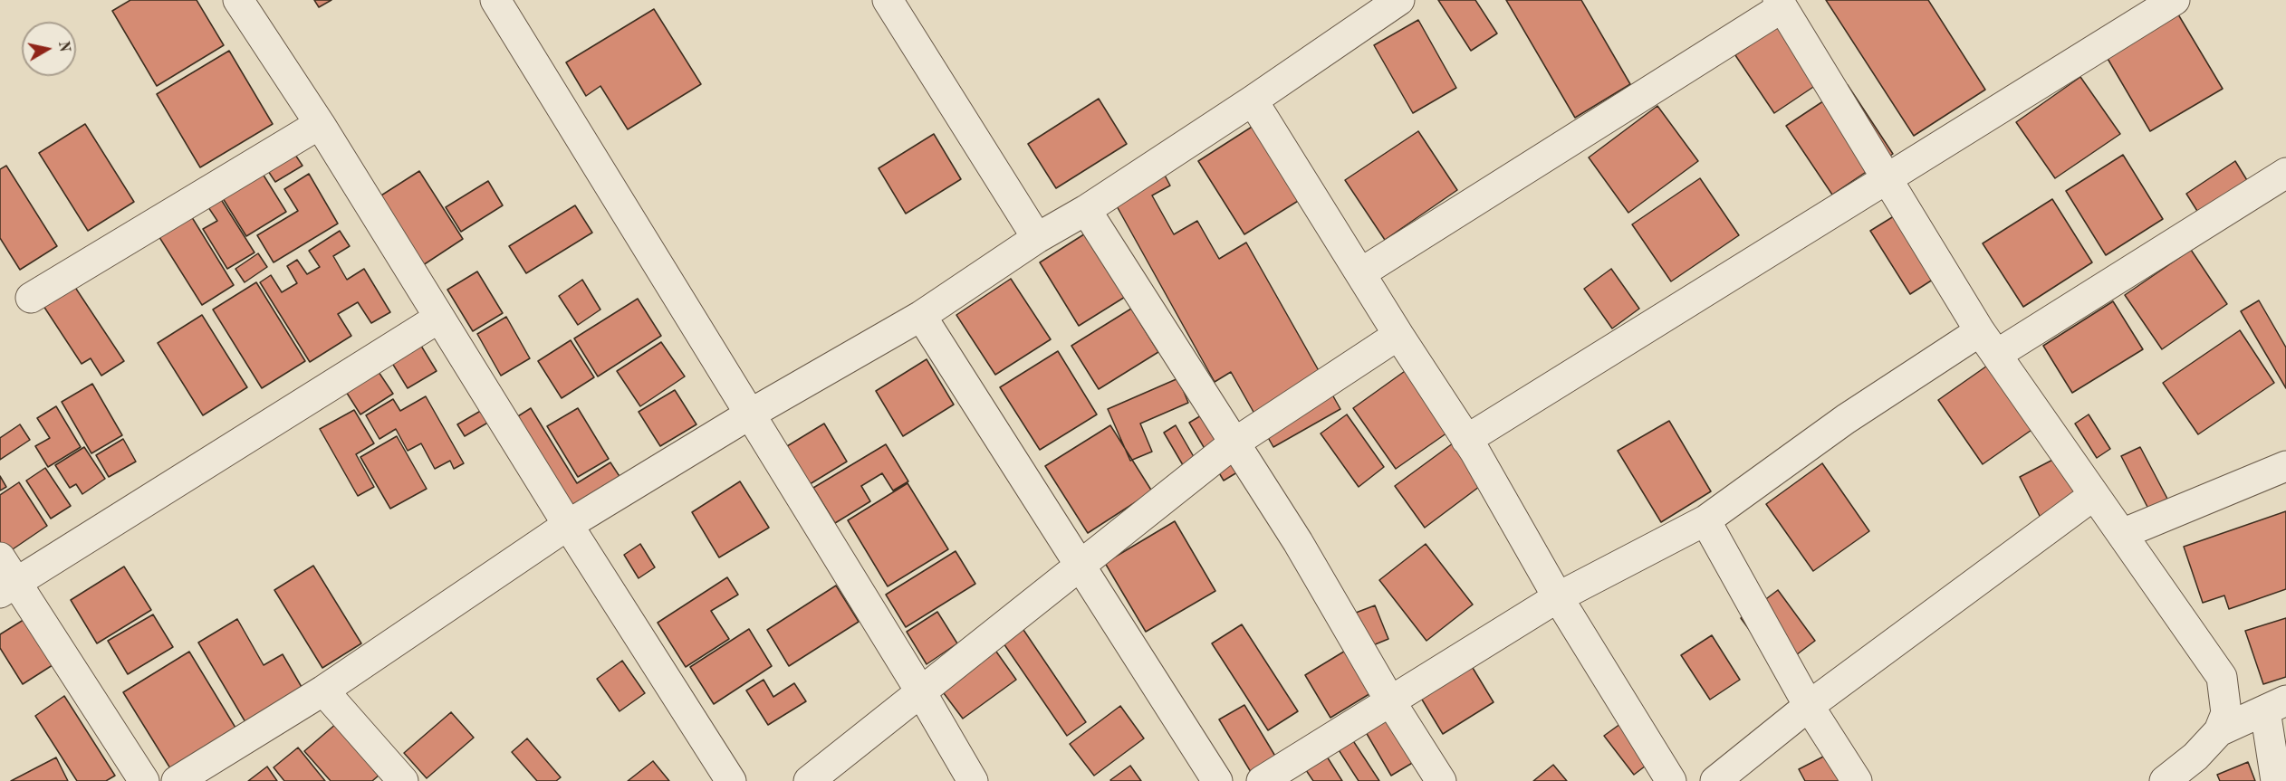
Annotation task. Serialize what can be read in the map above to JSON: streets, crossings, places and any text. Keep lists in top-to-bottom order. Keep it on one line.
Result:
{"north":"right"}
